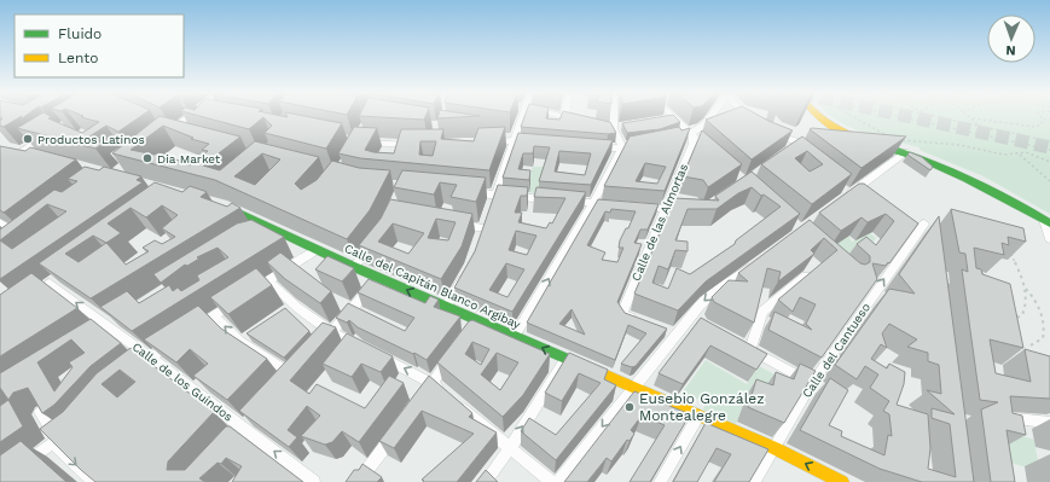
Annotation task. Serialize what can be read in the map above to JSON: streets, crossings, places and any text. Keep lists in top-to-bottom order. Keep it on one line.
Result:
{"streets":{"street":["Calle de las Almortas","Calle del Capitán Blanco Argibay","Calle del Cantueso","Calle de los Guindos"]},"crossings":[["Calle del Capitán Blanco Argibay","Calle del Cantueso"]],"one_way":["Calle del Cantueso","Calle de los Guindos"],"places":["Productos Latinos","Dia Market","Eusebio González Montealegre"],"legend":["Fluido","Lento"],"north":"bottom"}
